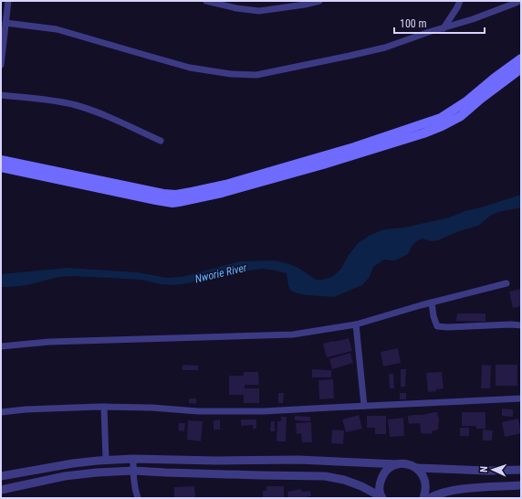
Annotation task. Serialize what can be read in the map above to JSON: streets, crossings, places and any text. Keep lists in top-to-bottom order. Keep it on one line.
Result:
{"water":["Nworie River"],"scale_bar":"100 m","north":"left"}
